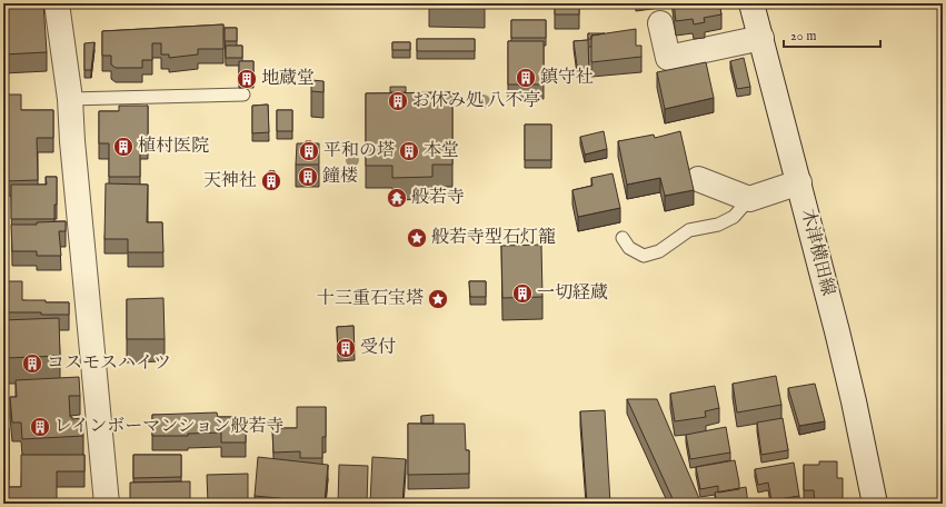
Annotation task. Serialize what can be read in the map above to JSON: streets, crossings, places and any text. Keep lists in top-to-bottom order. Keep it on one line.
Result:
{"streets":{"street":["木津横田線"]},"places":{"building":["鎮守社","地蔵堂","お休み処 八不亭","植村医院","平和の塔","本堂","鐘楼","天神社","一切経蔵","受付","コスモスハイツ","レインボーマンション般若寺"],"temple":["般若寺"],"place":["般若寺型石灯籠","十三重石宝塔"]},"scale_bar":"20 m"}
